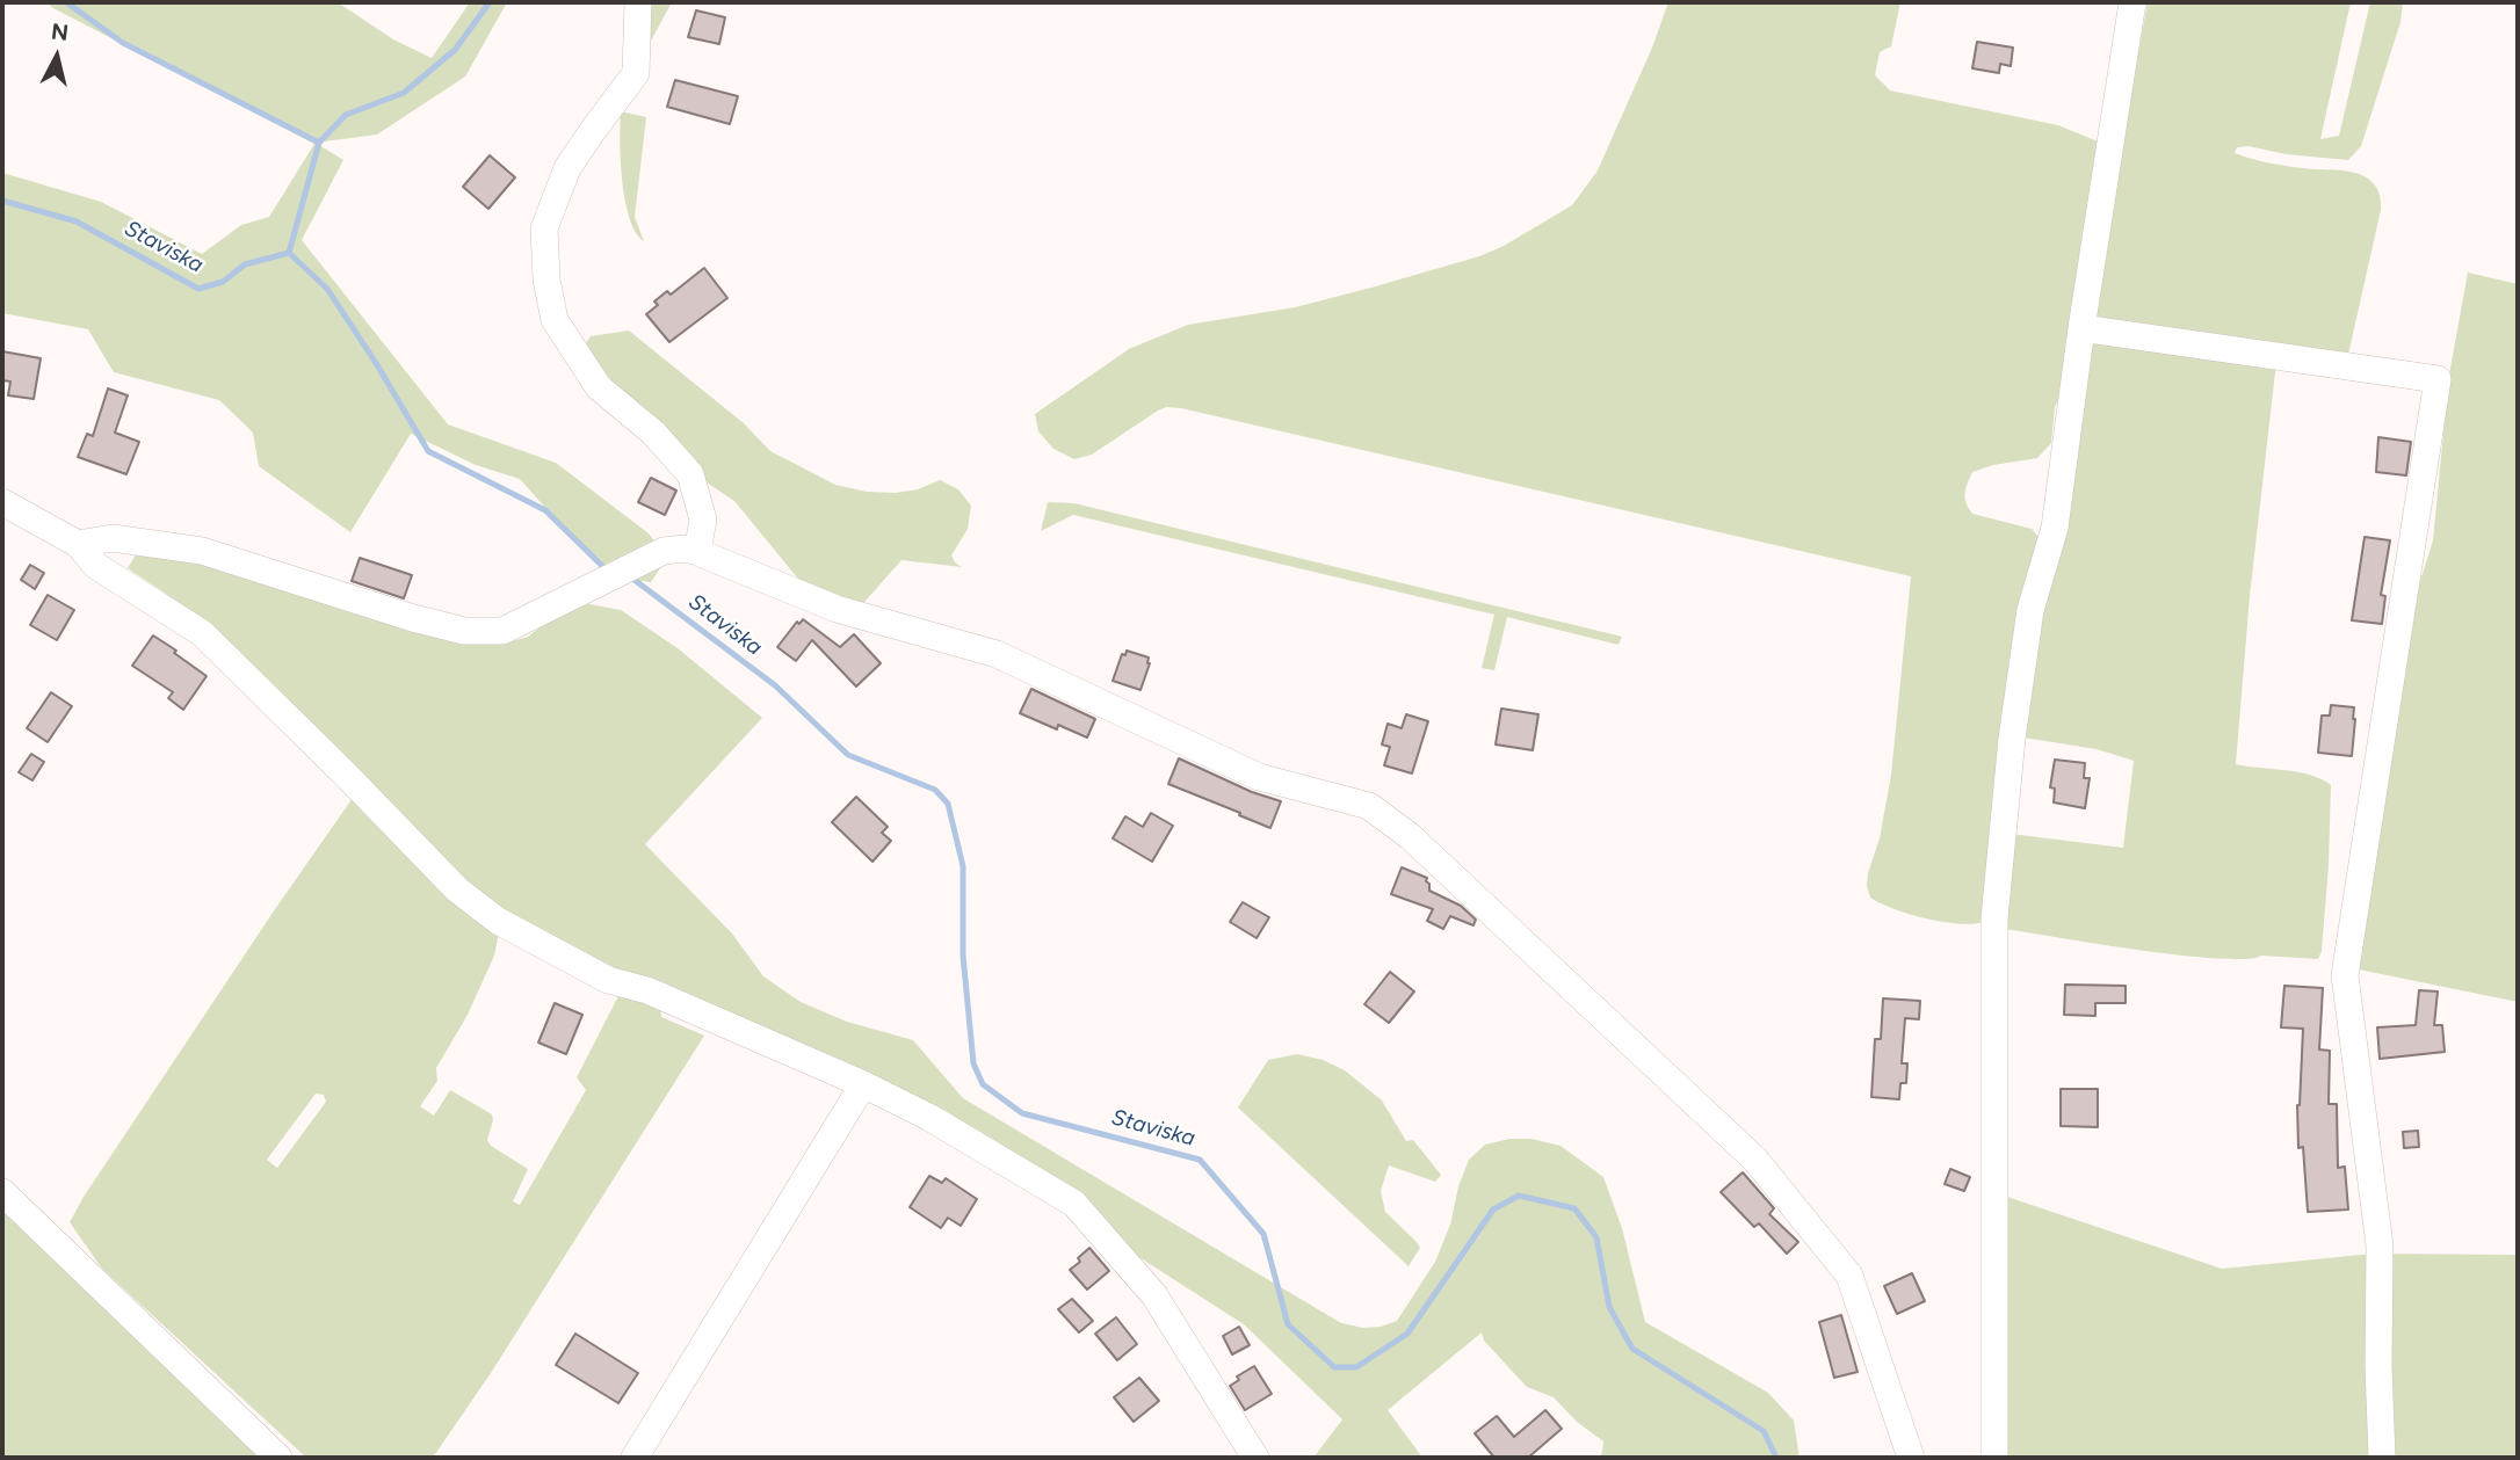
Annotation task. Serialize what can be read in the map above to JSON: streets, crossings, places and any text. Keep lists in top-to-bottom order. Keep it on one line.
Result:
{"water":["Staviska"],"north":"top"}
